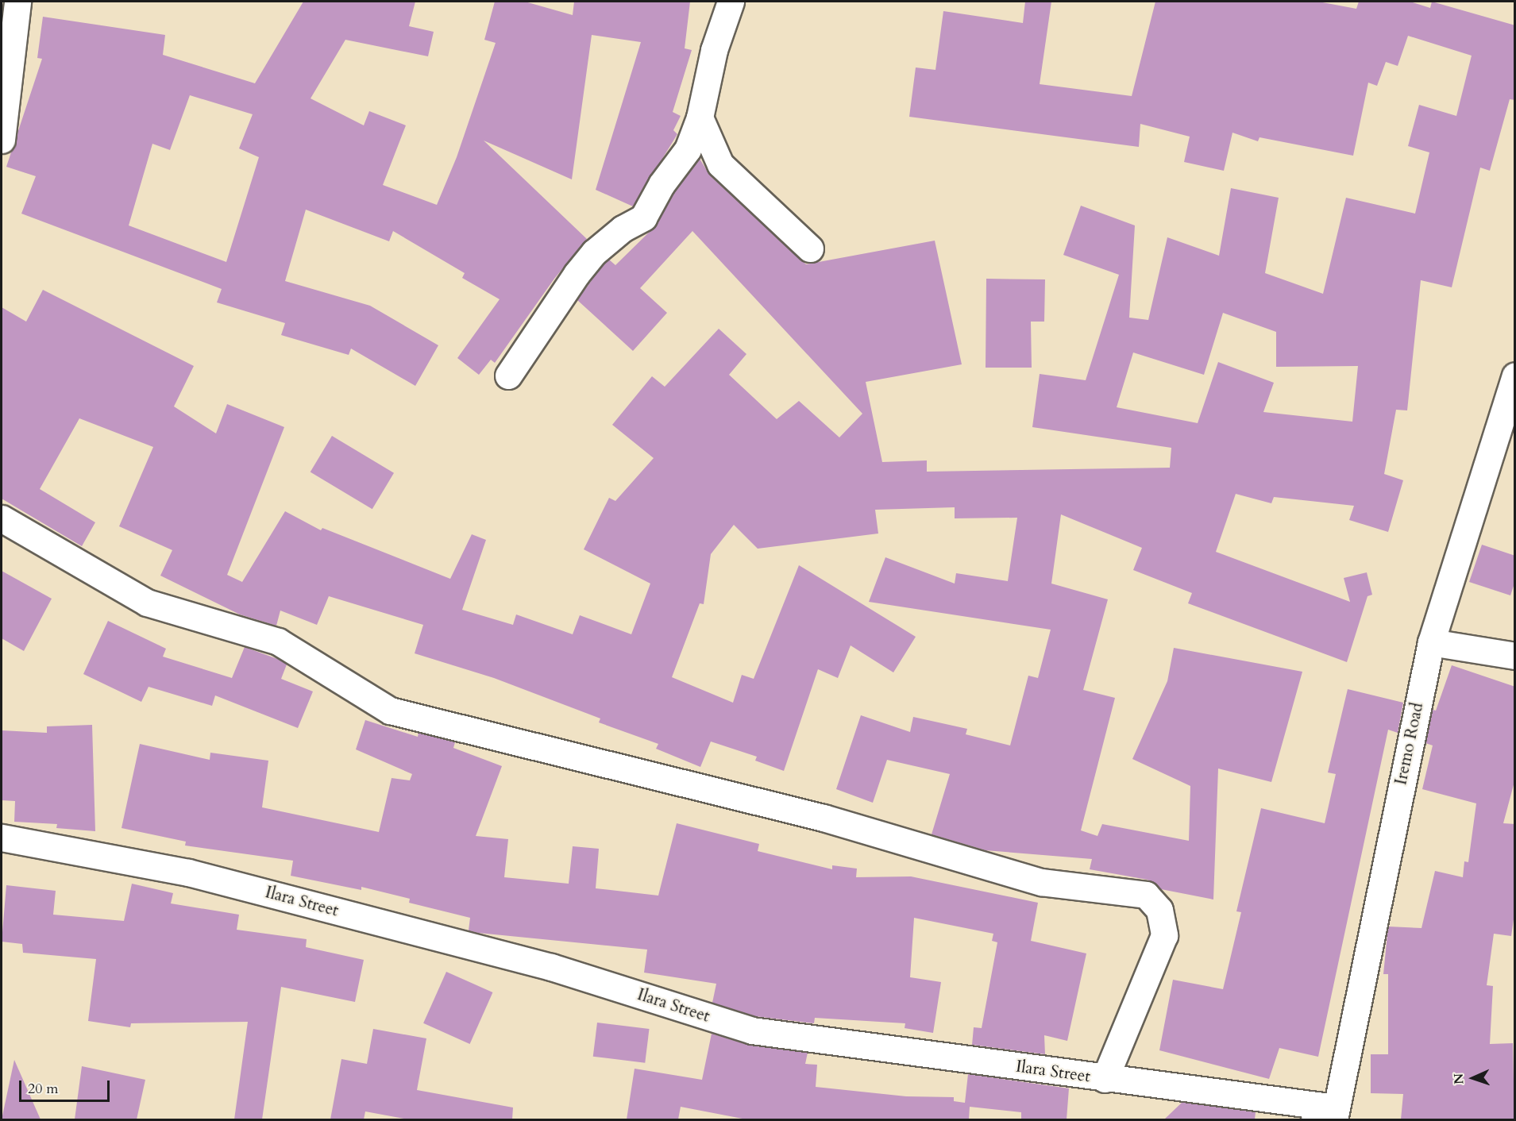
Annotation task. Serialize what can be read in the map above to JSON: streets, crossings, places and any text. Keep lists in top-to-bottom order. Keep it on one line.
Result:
{"streets":{"street":["Iremo Road","Ilara Street"]},"crossings":[["Iremo Road","Ilara Street"]],"scale_bar":"20 m","north":"left"}
